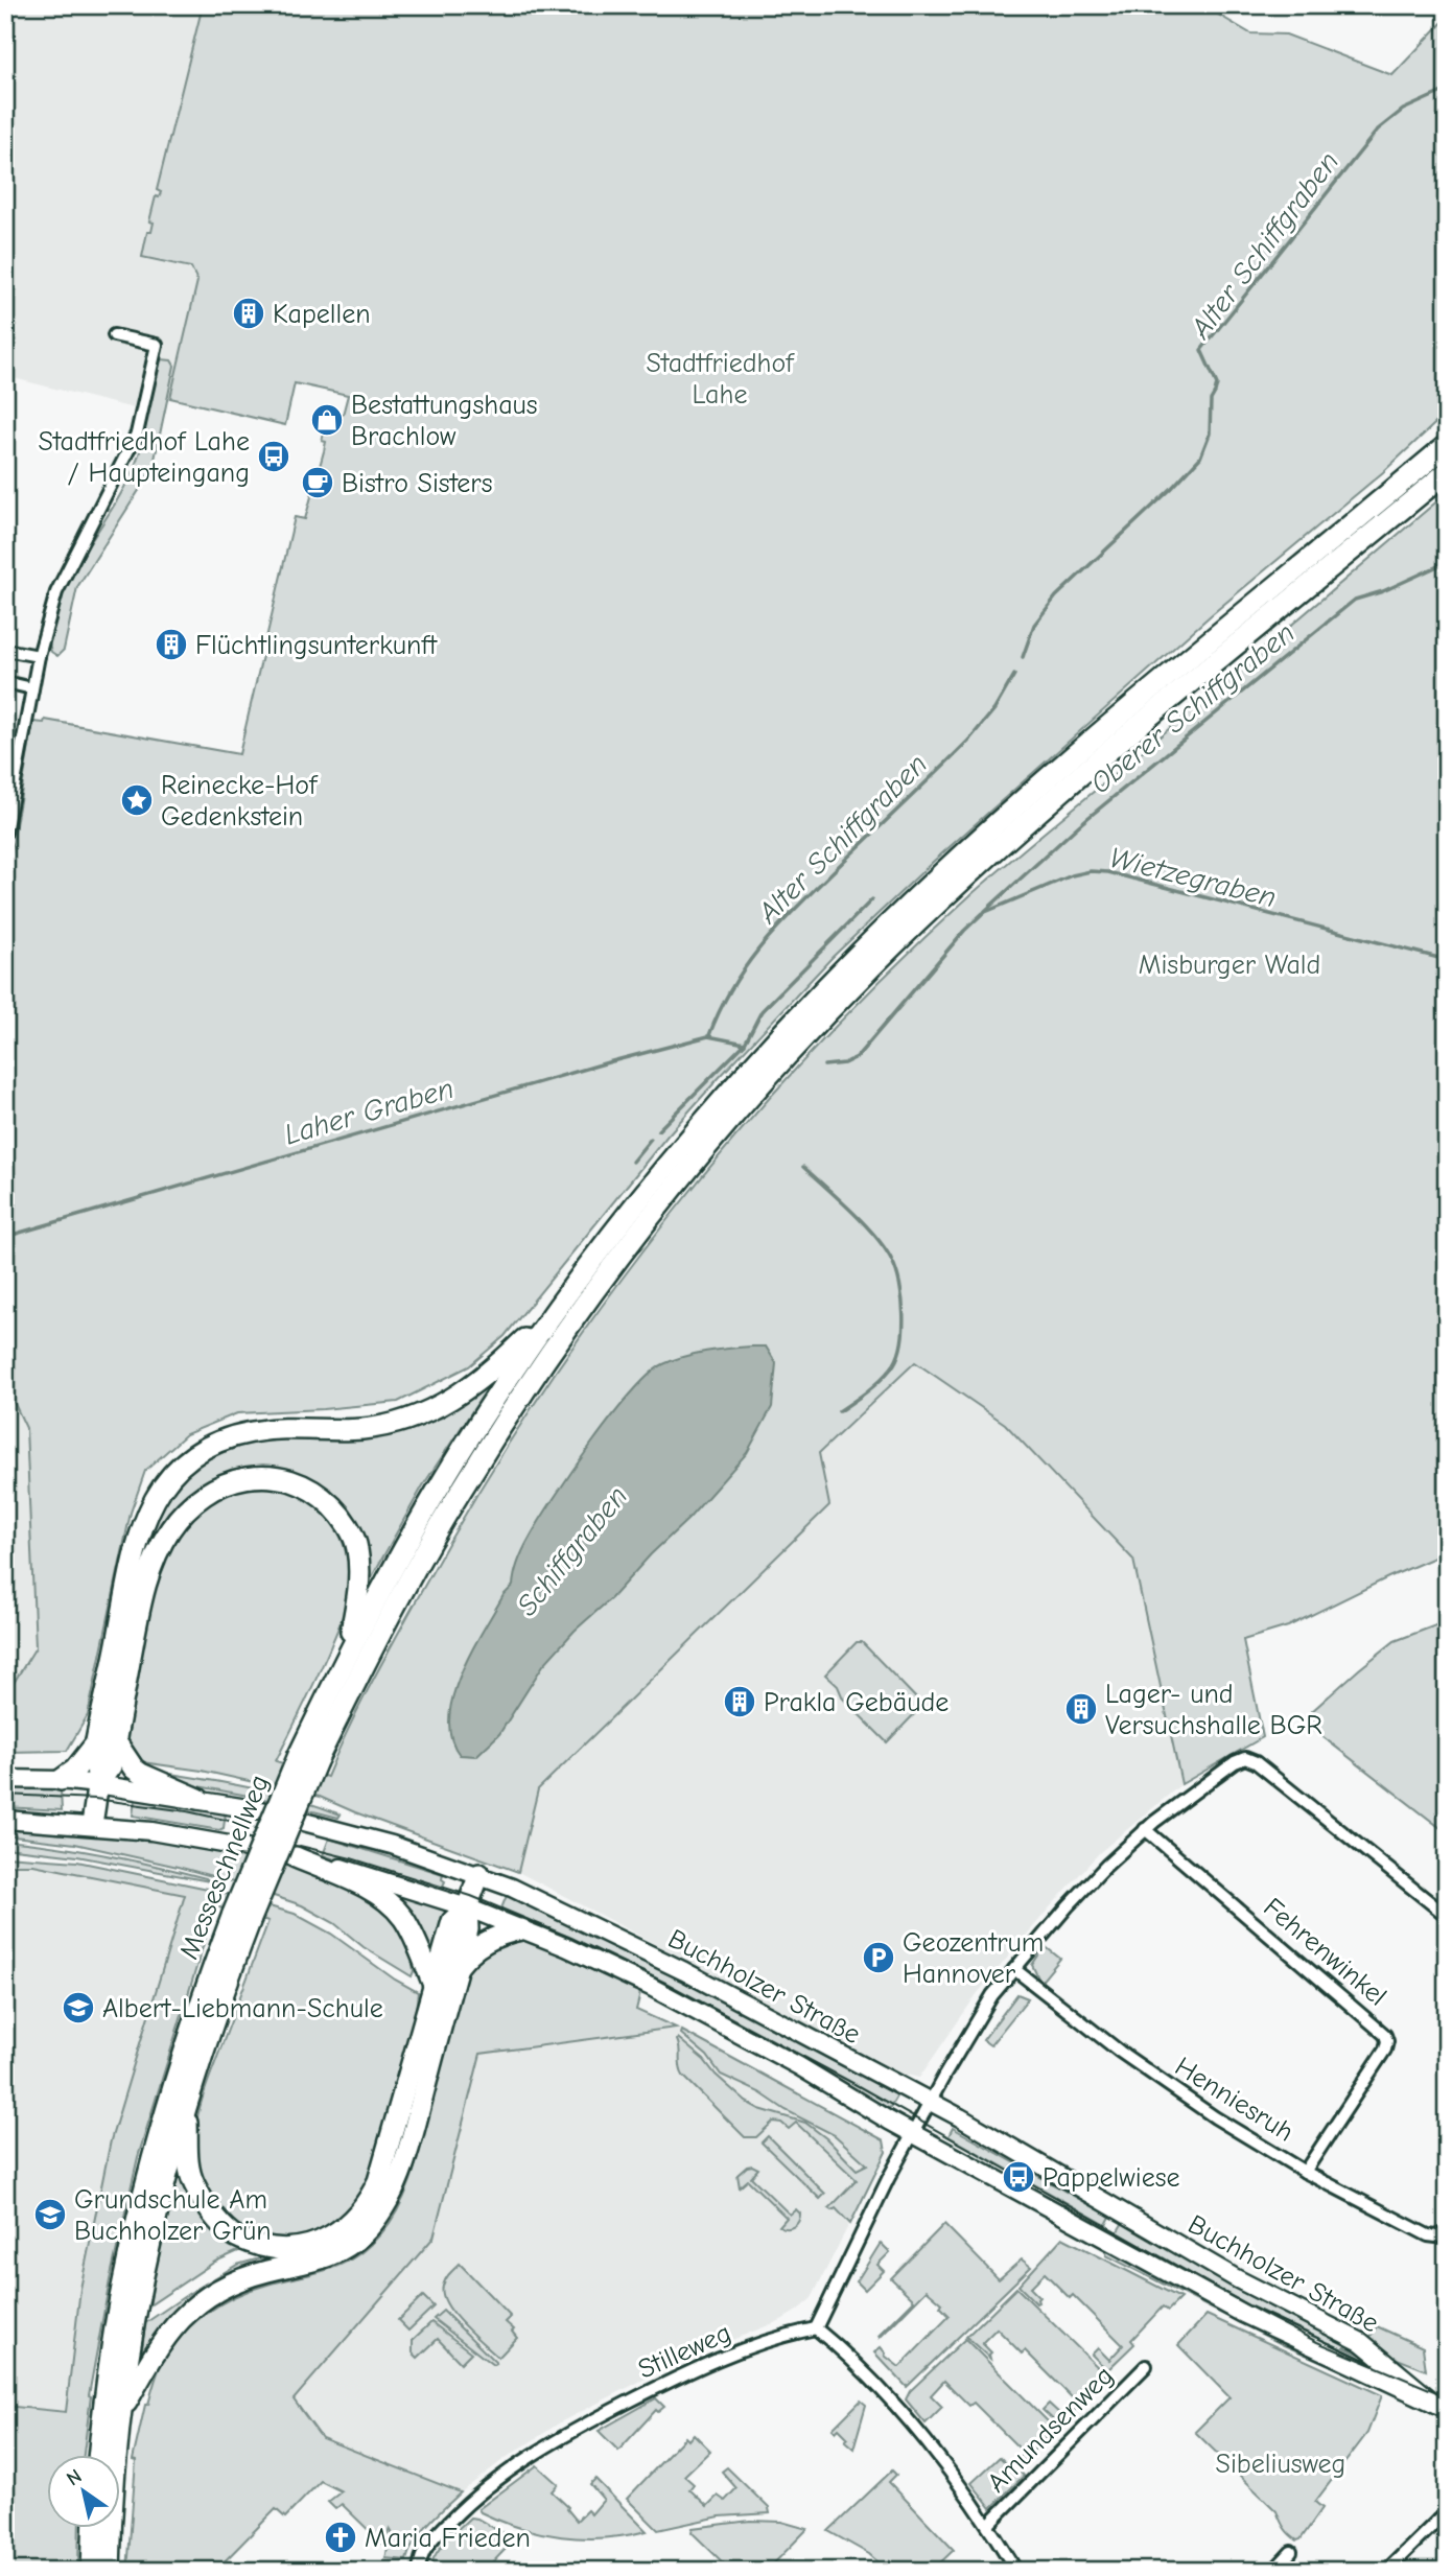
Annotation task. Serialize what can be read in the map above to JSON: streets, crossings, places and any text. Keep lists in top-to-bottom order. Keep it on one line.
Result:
{"streets":{"highway":["Messeschnellweg"],"main road":["Buchholzer Straße"],"street":["Fehrenwinkel","Henniesruh","Stilleweg","Amundsenweg"]},"crossings":[["Fehrenwinkel","Henniesruh"]],"water":["Alter Schiffgraben","Oberer Schiffgraben","Wietzegraben","Laher Graben","Schiffgraben"],"parks":["Stadtfriedhof Lahe","Misburger Wald","Sibeliusweg"],"places":{"building":["Kapellen","Flüchtlingsunterkunft","Prakla Gebäude","Lager- und Versuchshalle BGR"],"shop":["Bestattungshaus Brachlow"],"bus stop":["Stadtfriedhof Lahe / Haupteingang","Pappelwiese"],"cafe":["Bistro Sisters"],"place":["Reinecke-Hof Gedenkstein"],"parking":["Geozentrum Hannover"],"school or university":["Albert-Liebmann-Schule","Grundschule Am Buchholzer Grün"],"church":["Maria Frieden"]},"north":"top left"}
